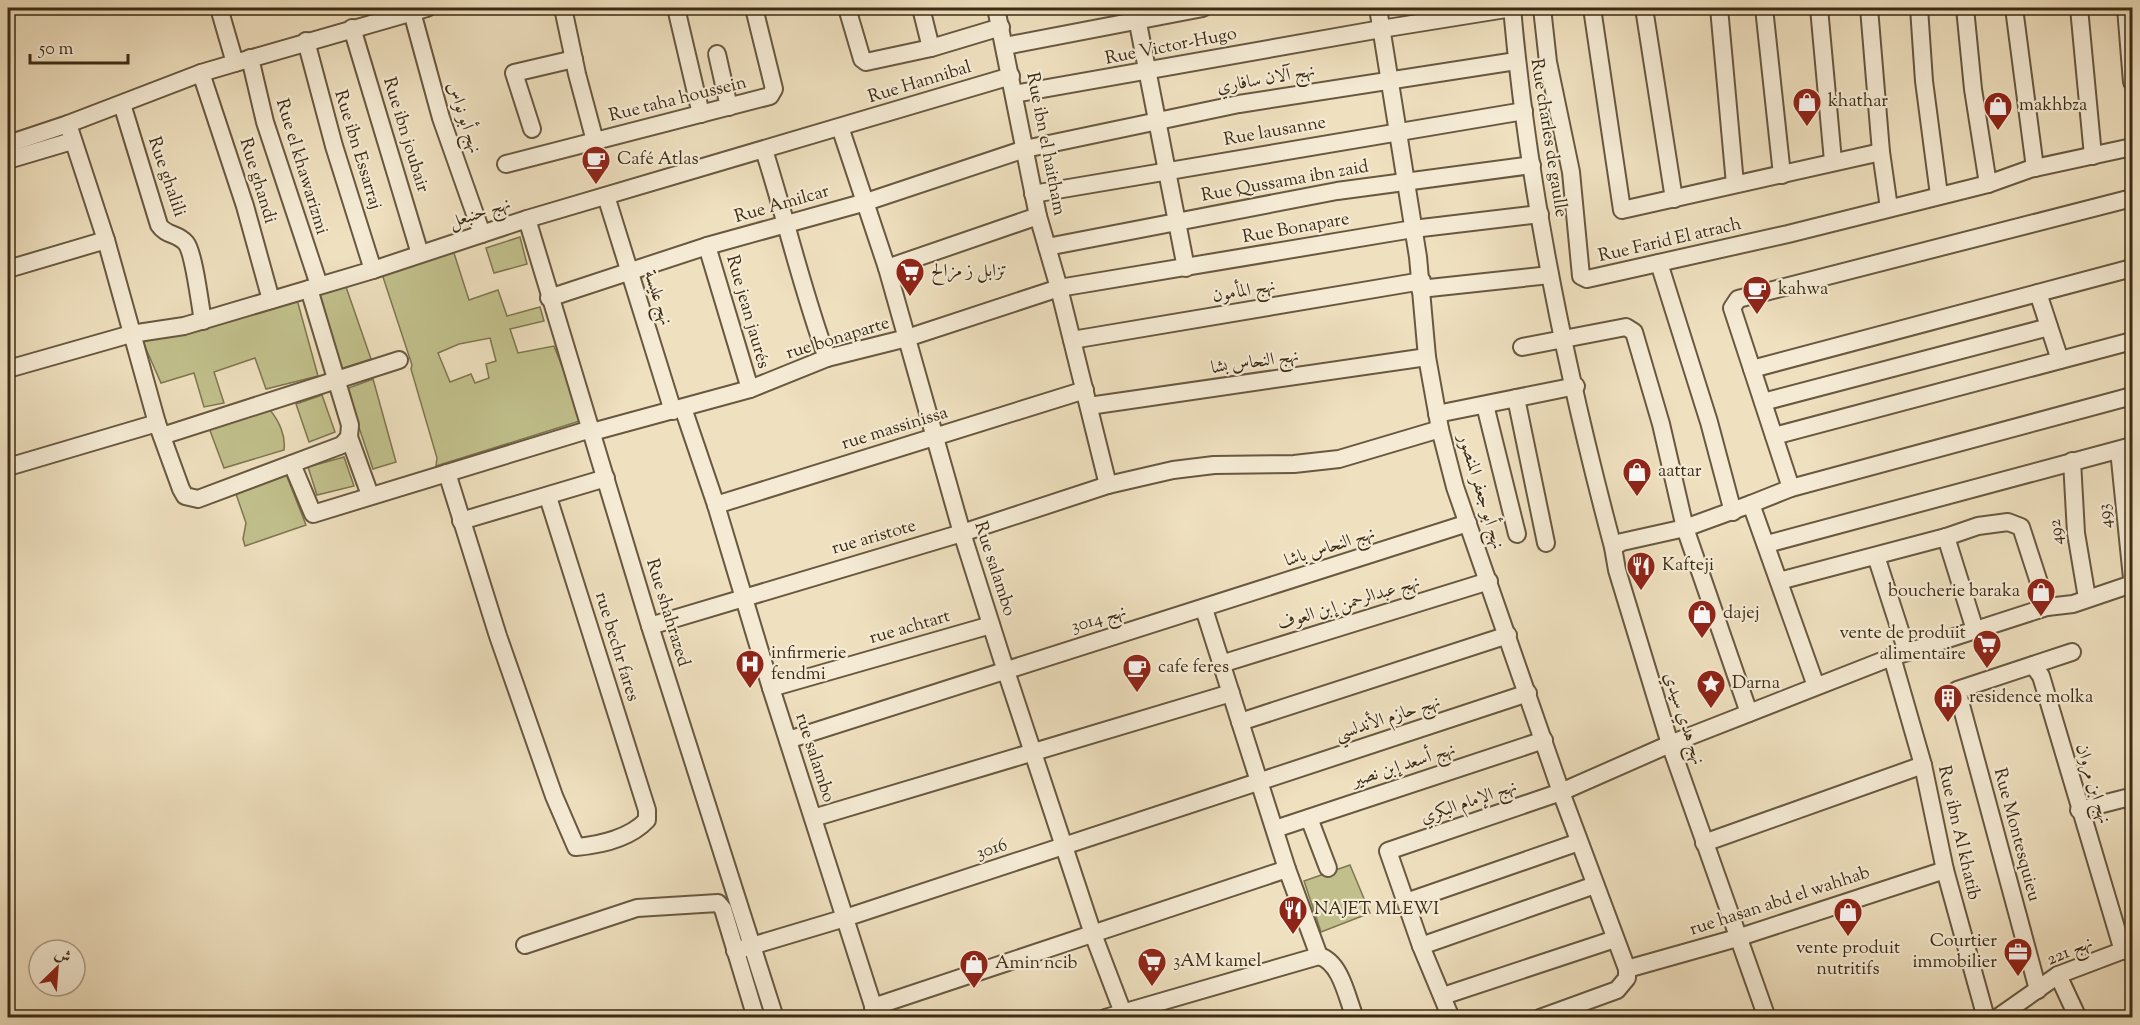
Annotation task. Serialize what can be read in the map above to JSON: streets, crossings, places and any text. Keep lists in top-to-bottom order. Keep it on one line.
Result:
{"streets":{"street":["Rue Victor-Hugo","نهج آلان سافاري","Rue Hannibal","Rue taha houssein","نهج أبو نواس","Rue lausanne","Rue ibn joubair","Rue charles de gaulle","Rue ibn el haitham","Rue ibn Essarraj","Rue el khawarizmi","Rue ghalili","Rue ghandi","Rue Qussama ibn zaid","Rue Amilcar","نهج حنبعل","Rue Bonapare","Rue Farid El atrach","نهج المأمون","نهج عليسة","Rue jean jaurés","rue bonaparte","نهج النحاس بشا","rue massinissa","نهج أبو جعفر المنصور","493","492","rue aristote","نهج النحاس باشا","Rue salambo","نهج عبدالرحمن إبن العوف","Rue shahrazed","نهج 3014","rue achtart","rue bechr fares","نهج حازم الأندلسي","نهج هدي سيدي","rue salambo","نهج أسعد إبن نصير","نهج ابن مروان","نهج الإمام البكري","Rue ibn Al khatib","Rue Montesquieu","3016","rue hasan abd el wahhab","نهج 221"]},"crossings":[["Rue Victor-Hugo","Rue charles de gaulle"],["Rue Victor-Hugo","Rue ibn el haitham"],["Rue Victor-Hugo","نهج أبو جعفر المنصور"],["نهج آلان سافاري","Rue charles de gaulle"],["نهج آلان سافاري","Rue ibn el haitham"],["نهج آلان سافاري","Rue Amilcar"],["نهج آلان سافاري","نهج أبو جعفر المنصور"],["Rue Hannibal","Rue ibn el haitham"],["Rue Hannibal","نهج حنبعل"],["Rue Hannibal","Rue salambo"],["نهج أبو نواس","نهج حنبعل"],["Rue lausanne","Rue charles de gaulle"],["Rue lausanne","Rue ibn el haitham"],["Rue lausanne","نهج أبو جعفر المنصور"],["Rue ibn joubair","نهج حنبعل"],["Rue charles de gaulle","Rue Qussama ibn zaid"],["Rue charles de gaulle","Rue Bonapare"],["Rue charles de gaulle","نهج المأمون"],["Rue charles de gaulle","rue aristote"],["Rue charles de gaulle","نهج هدي سيدي"],["Rue ibn el haitham","Rue Qussama ibn zaid"],["Rue ibn el haitham","Rue Amilcar"],["Rue ibn el haitham","Rue Bonapare"],["Rue ibn el haitham","نهج المأمون"],["Rue ibn el haitham","rue bonaparte"],["Rue ibn el haitham","نهج النحاس بشا"],["Rue ibn el haitham","rue massinissa"],["Rue ibn el haitham","rue aristote"],["Rue ibn Essarraj","نهج حنبعل"],["Rue el khawarizmi","نهج حنبعل"],["Rue el khawarizmi","rue bonaparte"],["Rue ghalili","نهج حنبعل"],["Rue ghandi","نهج حنبعل"],["Rue Qussama ibn zaid","نهج أبو جعفر المنصور"],["Rue Amilcar","نهج عليسة"],["Rue Amilcar","Rue jean jaurés"],["Rue Amilcar","Rue salambo"],["Rue Amilcar","Rue shahrazed"],["نهج حنبعل","نهج عليسة"],["نهج حنبعل","Rue salambo"],["نهج حنبعل","Rue shahrazed"],["Rue Bonapare","rue bonaparte"],["Rue Bonapare","نهج أبو جعفر المنصور"],["نهج المأمون","نهج أبو جعفر المنصور"],["نهج عليسة","rue bonaparte"],["نهج عليسة","rue salambo"],["Rue jean jaurés","rue bonaparte"],["rue bonaparte","Rue salambo"],["rue bonaparte","Rue shahrazed"],["rue bonaparte","rue salambo"],["نهج النحاس بشا","rue massinissa"],["نهج النحاس بشا","نهج أبو جعفر المنصور"],["rue massinissa","Rue salambo"],["rue massinissa","rue salambo"],["نهج أبو جعفر المنصور","rue aristote"],["نهج أبو جعفر المنصور","نهج النحاس باشا"],["نهج أبو جعفر المنصور","نهج عبدالرحمن إبن العوف"],["نهج أبو جعفر المنصور","نهج حازم الأندلسي"],["نهج أبو جعفر المنصور","نهج أسعد إبن نصير"],["نهج أبو جعفر المنصور","نهج الإمام البكري"],["نهج أبو جعفر المنصور","rue hasan abd el wahhab"],["492","نهج الإمام البكري"],["rue aristote","Rue salambo"],["rue aristote","Rue shahrazed"],["rue aristote","نهج هدي سيدي"],["rue aristote","rue salambo"],["نهج النحاس باشا","نهج 3014"],["Rue salambo","نهج 3014"],["Rue salambo","rue achtart"],["Rue salambo","3016"],["Rue shahrazed","3016"],["نهج 3014","rue salambo"],["rue achtart","rue salambo"],["نهج حازم الأندلسي","3016"],["نهج هدي سيدي","نهج الإمام البكري"],["نهج هدي سيدي","rue hasan abd el wahhab"],["rue salambo","3016"],["نهج ابن مروان","Rue Montesquieu"],["نهج ابن مروان","نهج 221"],["نهج الإمام البكري","Rue ibn Al khatib"],["Rue ibn Al khatib","rue hasan abd el wahhab"],["Rue Montesquieu","نهج 221"]],"places":{"shop":["khathar","makhbza","aattar","boucherie baraka","dajej","vente produit nutritifs","Amin ncib"],"cafe":["Café Atlas","kahwa","cafe feres"],"supermarket":["تزابل ز مزالح","vente de produit alimentaire","3AM kamel"],"restaurant":["Kafteji","NAJET MLEWI"],"hospital":["infirmerie fendmi"],"place":["Darna"],"building":["residence molka"],"office":["Courtier immobilier"]},"scale_bar":"50 m","north":"top right"}
